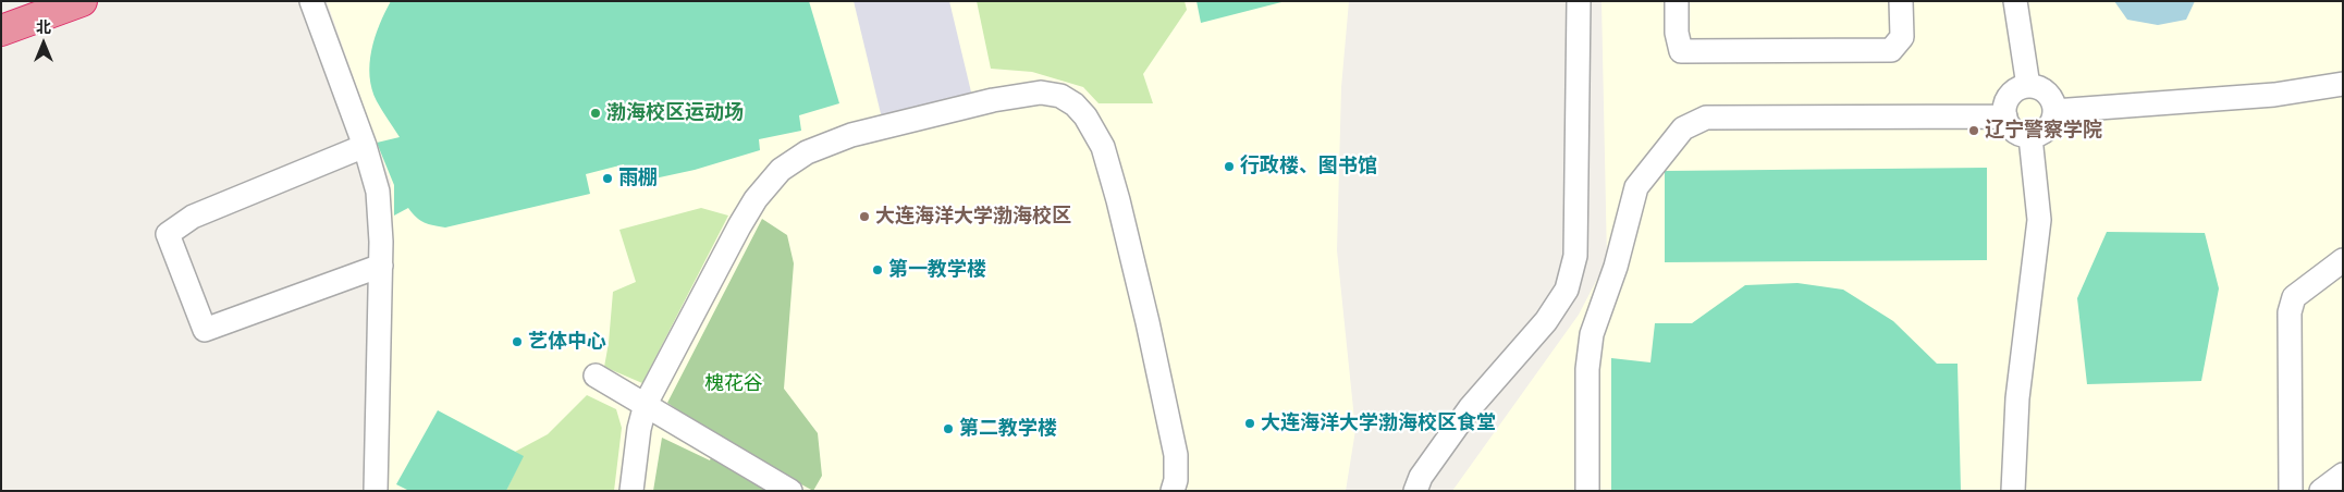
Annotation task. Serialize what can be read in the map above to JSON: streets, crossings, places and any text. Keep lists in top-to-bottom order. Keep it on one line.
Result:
{"parks":["槐花谷"],"places":["渤海校区运动场","辽宁警察学院","行政楼、图书馆","雨棚","大连海洋大学渤海校区","第一教学楼","艺体中心","大连海洋大学渤海校区食堂","第二教学楼"],"north":"top"}
